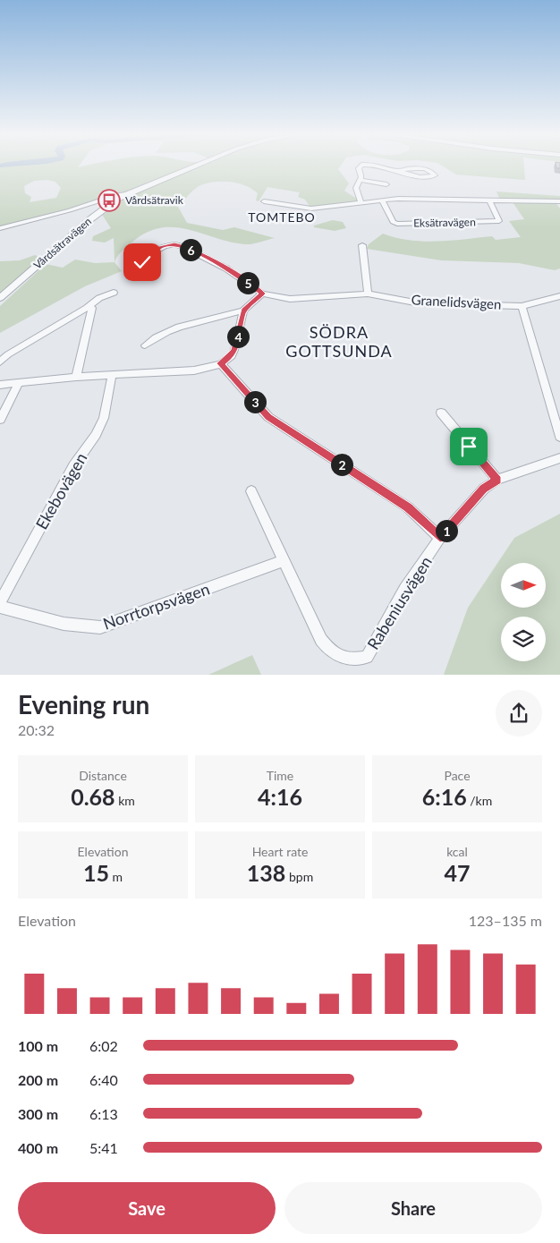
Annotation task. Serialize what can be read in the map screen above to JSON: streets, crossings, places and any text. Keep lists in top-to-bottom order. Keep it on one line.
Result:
{"streets":{"street":["Eksätravägen","Vårdsätravägen","Granelidsvägen","Ekebovägen","Rabeniusvägen","Norrtorpsvägen"]},"crossings":[["Rabeniusvägen","Norrtorpsvägen"]],"districts":["TOMTEBO","SÖDRA GOTTSUNDA"],"places":{"bus stop":["Vårdsätravik"]},"north":"right","page":{"pins":["6","5","4","3","2","1"],"heading":["Evening run","20:32"],"stats":[["Distance","0.68 km"],["Time","4:16"],["Pace","6:16 /km"],["Elevation","15 m"],["Heart rate","138 bpm"],["kcal","47"]],"chart":["Elevation","123–135 m"],"list":[{"name":"100 m","note":"6:02"},{"name":"200 m","note":"6:40"},{"name":"300 m","note":"6:13"},{"name":"400 m","note":"5:41"}],"buttons":["Save","Share"]}}
